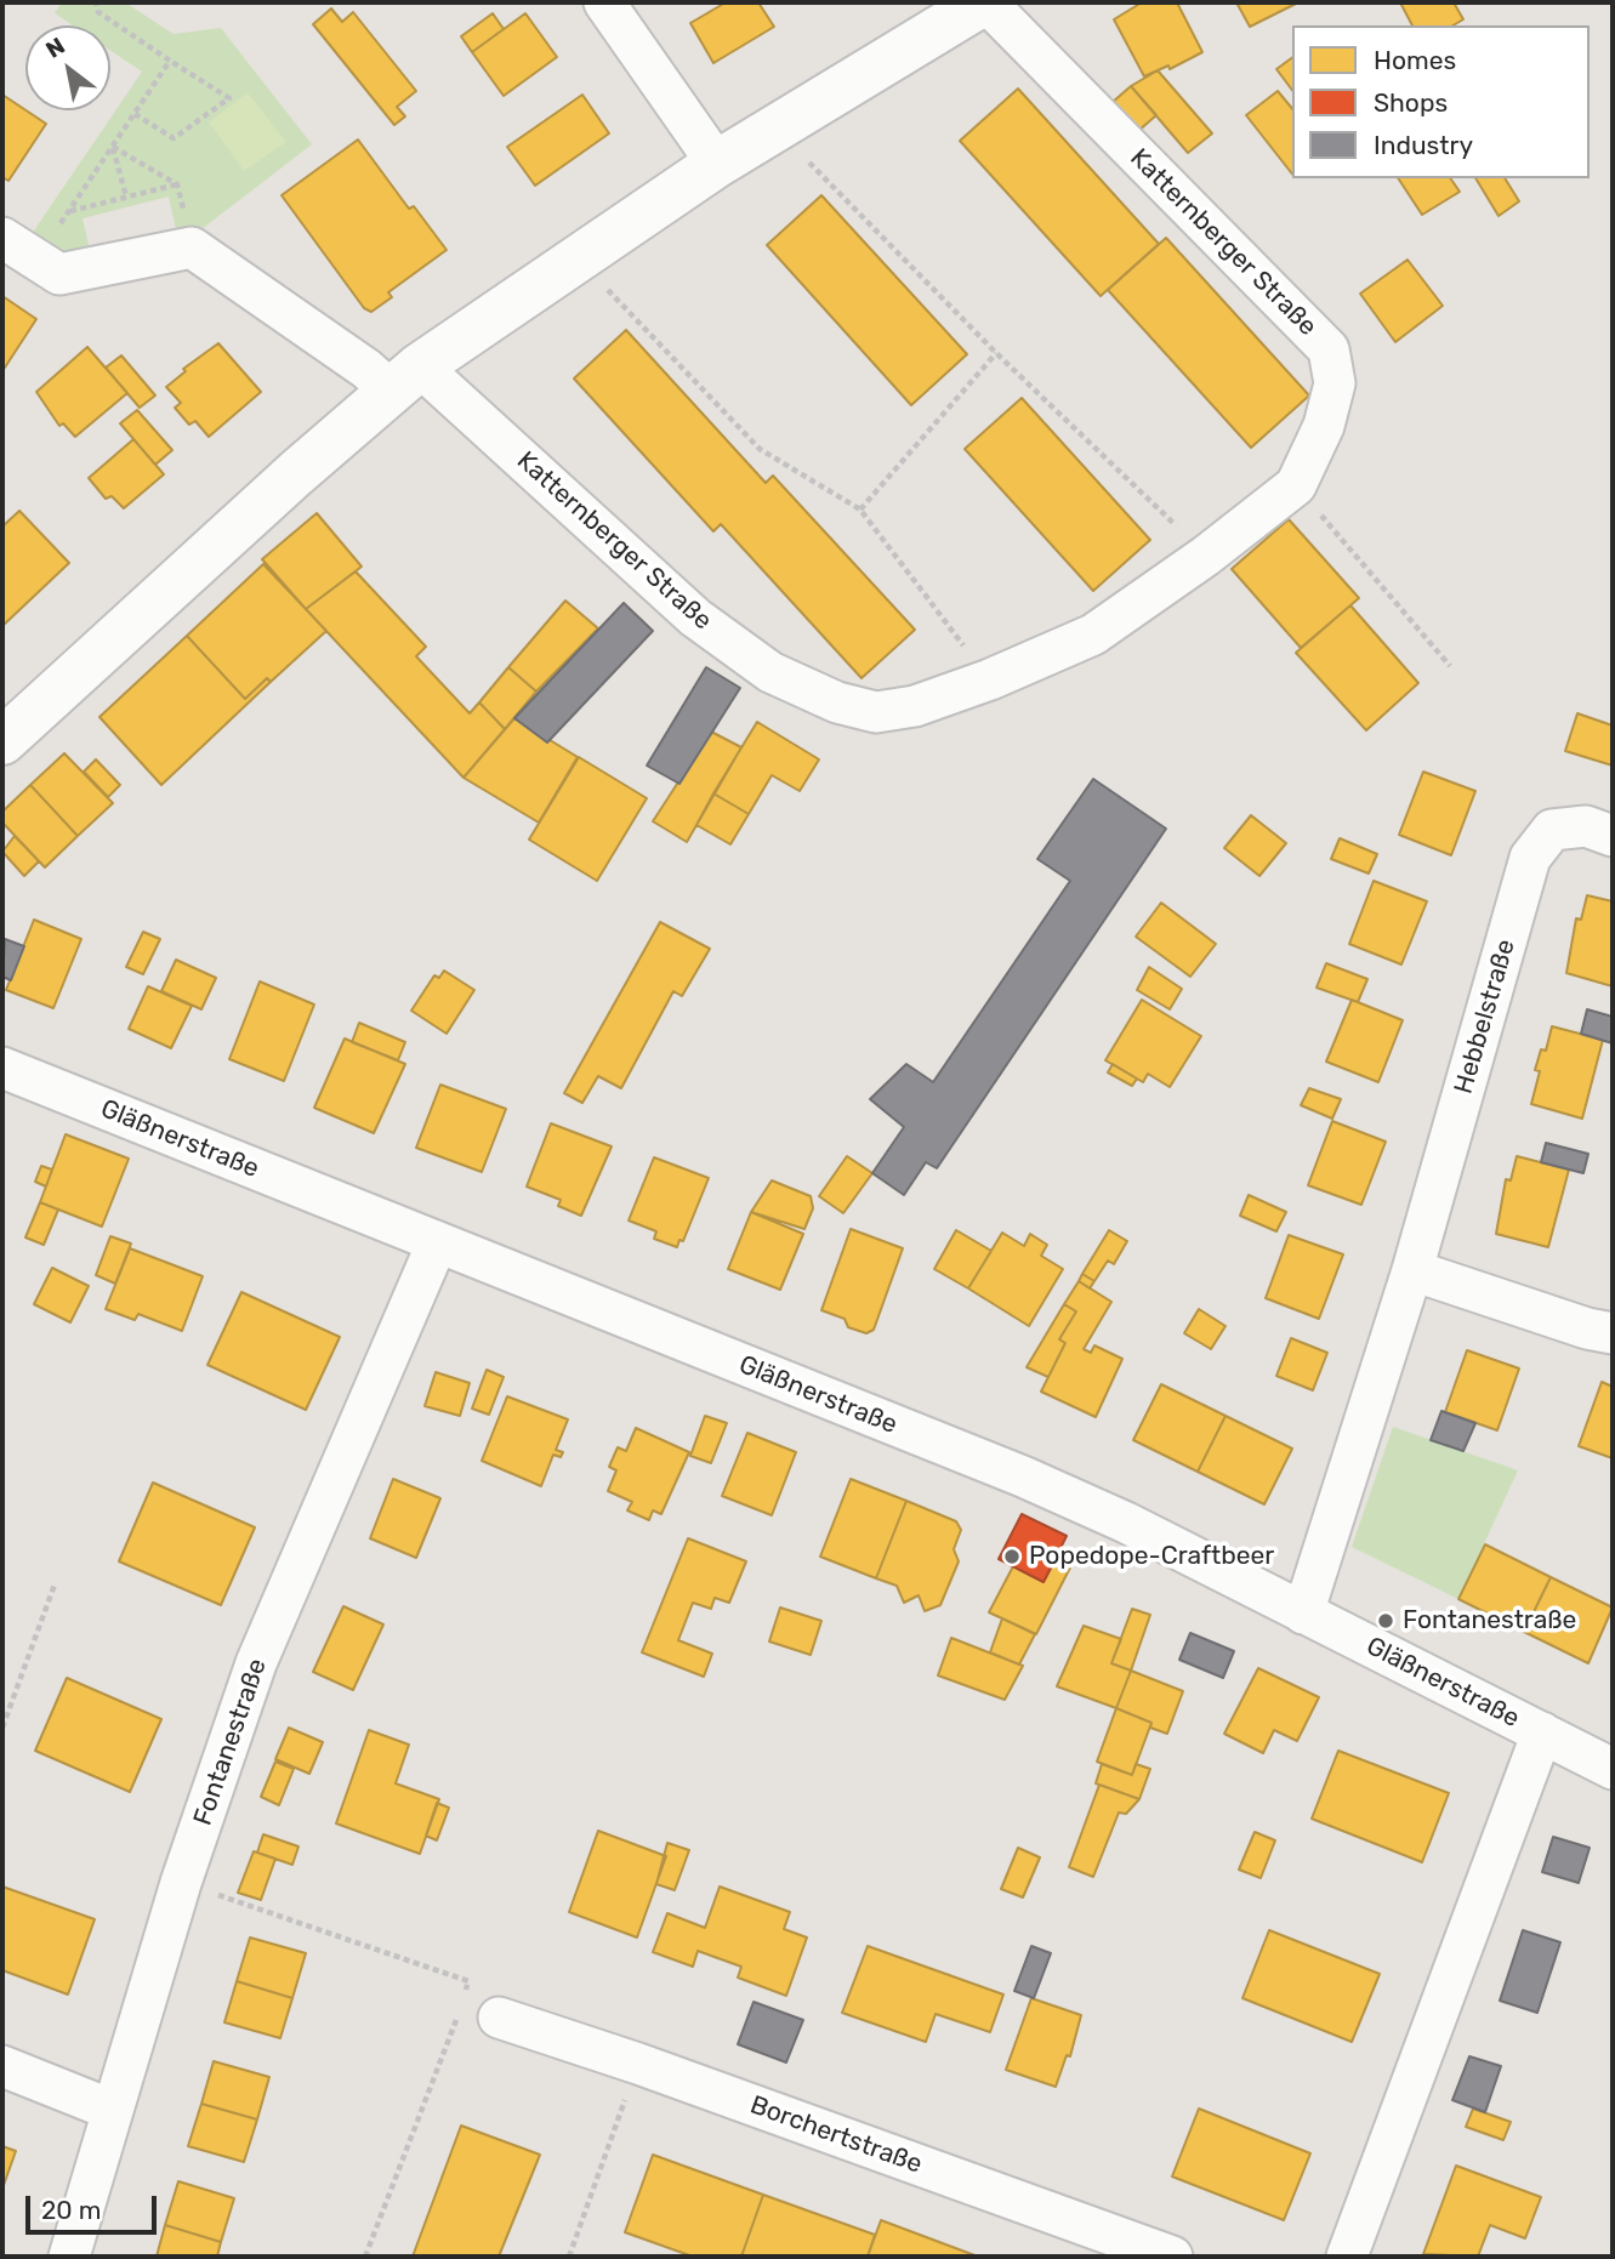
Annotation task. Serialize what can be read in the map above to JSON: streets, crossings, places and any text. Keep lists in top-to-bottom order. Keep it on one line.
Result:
{"streets":{"street":["Katternberger Straße","Hebbelstraße","Gläßnerstraße","Fontanestraße","Borchertstraße"]},"crossings":[["Hebbelstraße","Gläßnerstraße"],["Gläßnerstraße","Fontanestraße"]],"places":["Popedope-Craftbeer","Fontanestraße"],"legend":["Homes","Shops","Industry"],"scale_bar":"20 m","north":"top left"}
